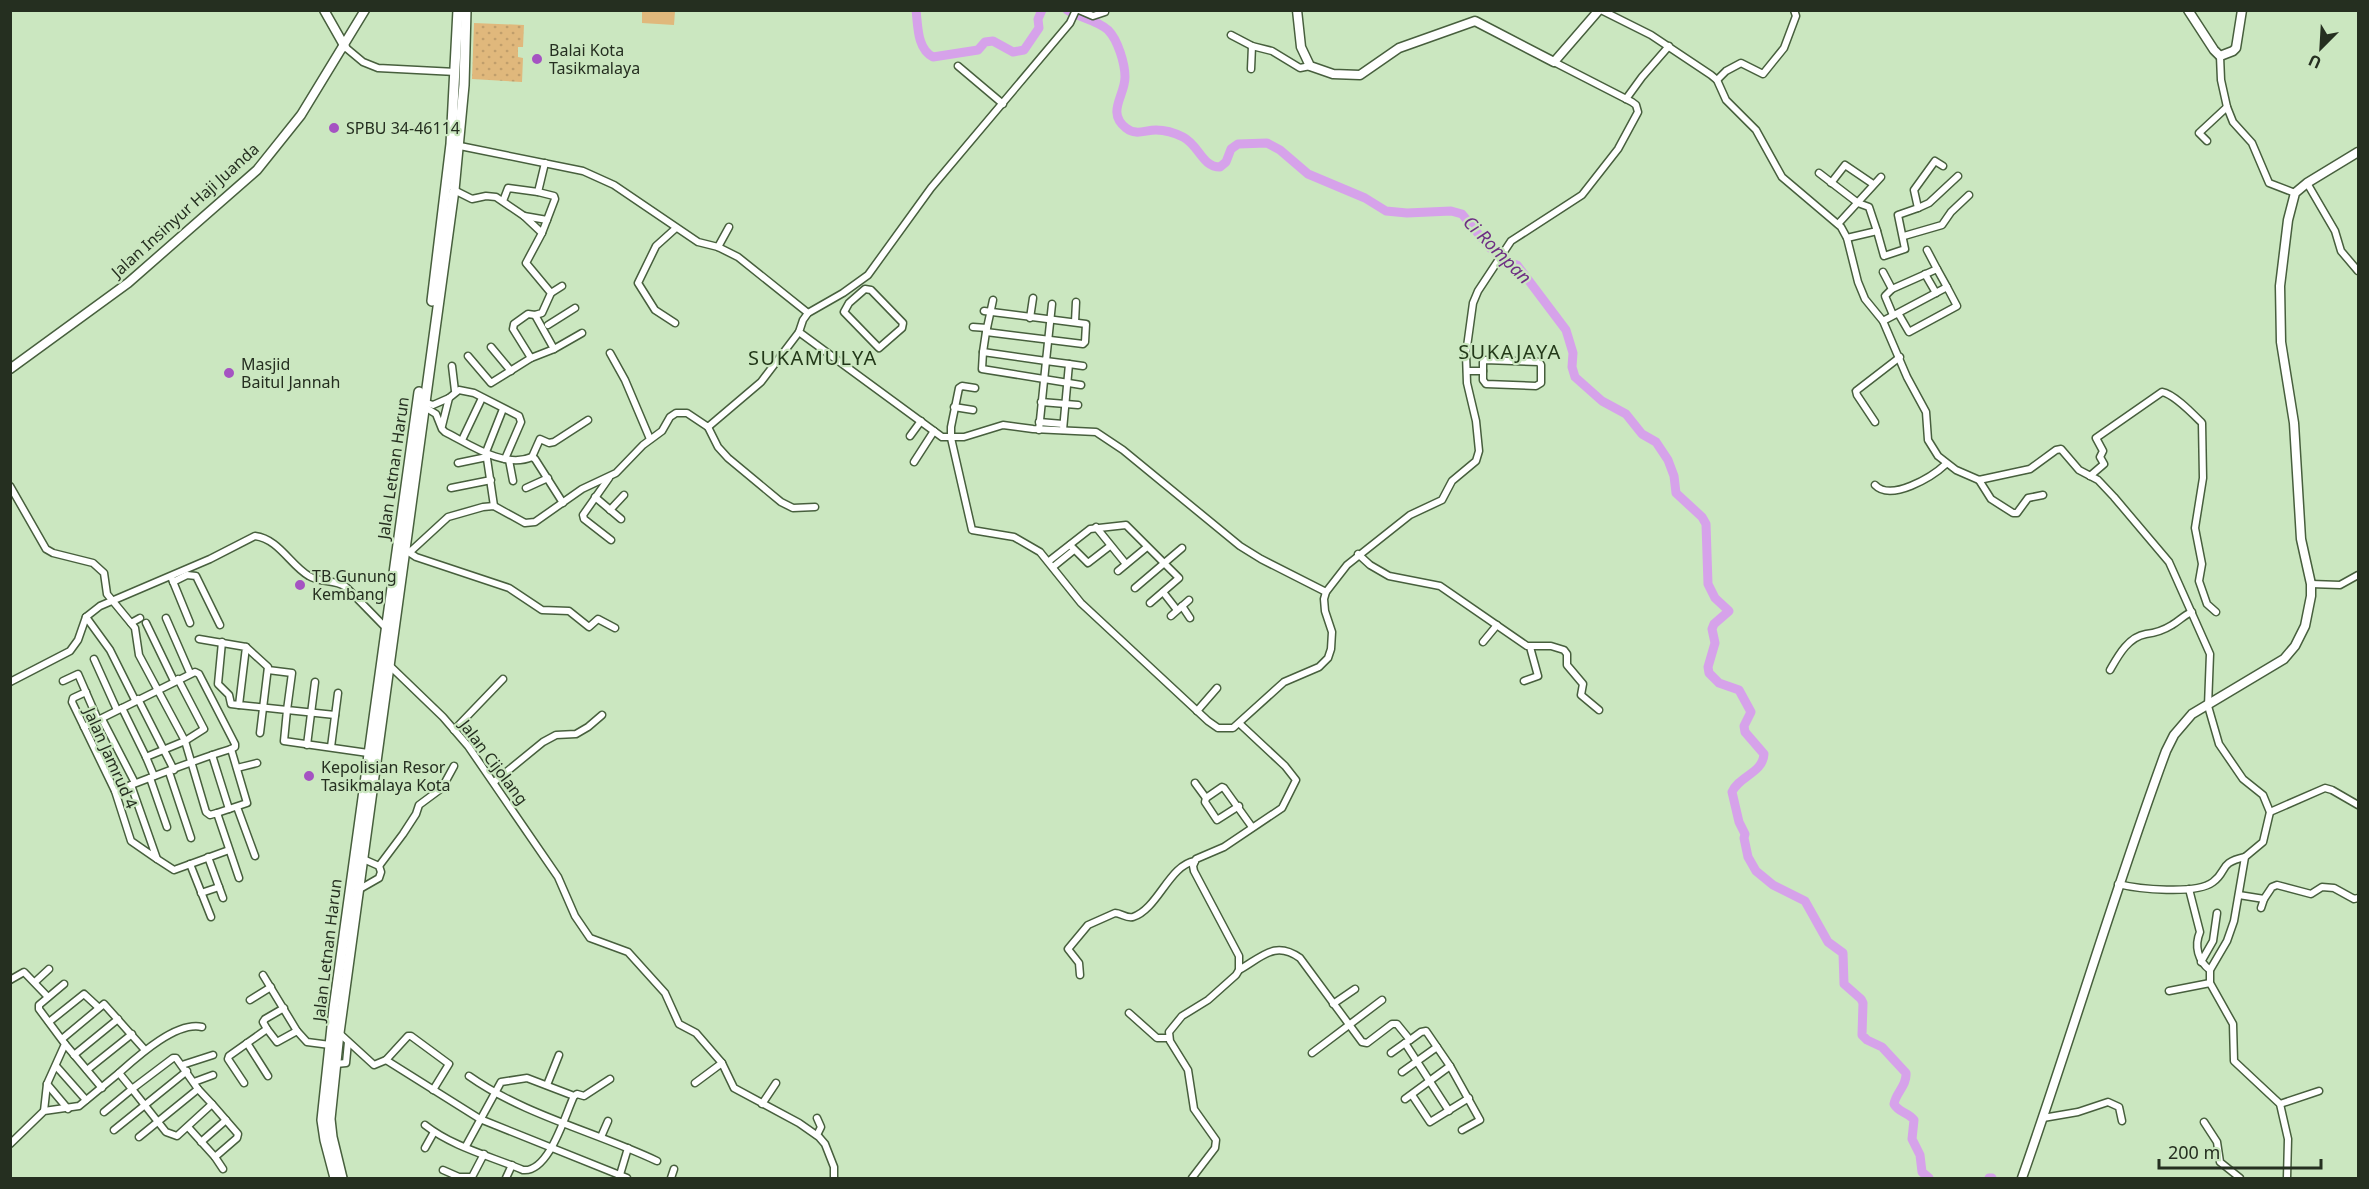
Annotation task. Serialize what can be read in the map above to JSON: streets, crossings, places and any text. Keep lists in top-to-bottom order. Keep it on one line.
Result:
{"streets":{"main road":["Jalan Letnan Harun"],"street":["Jalan Insinyur Haji Juanda","Jalan Jamrud 4","Jalan Cijolang"]},"crossings":[["Jalan Letnan Harun","Jalan Cijolang"]],"districts":["SUKAJAYA","SUKAMULYA"],"water":["Ci Rompan"],"places":["Balai Kota Tasikmalaya","SPBU 34-46114","Masjid Baitul Jannah","TB Gunung Kembang","Kepolisian Resor Tasikmalaya Kota"],"scale_bar":"200 m","north":"bottom left"}
